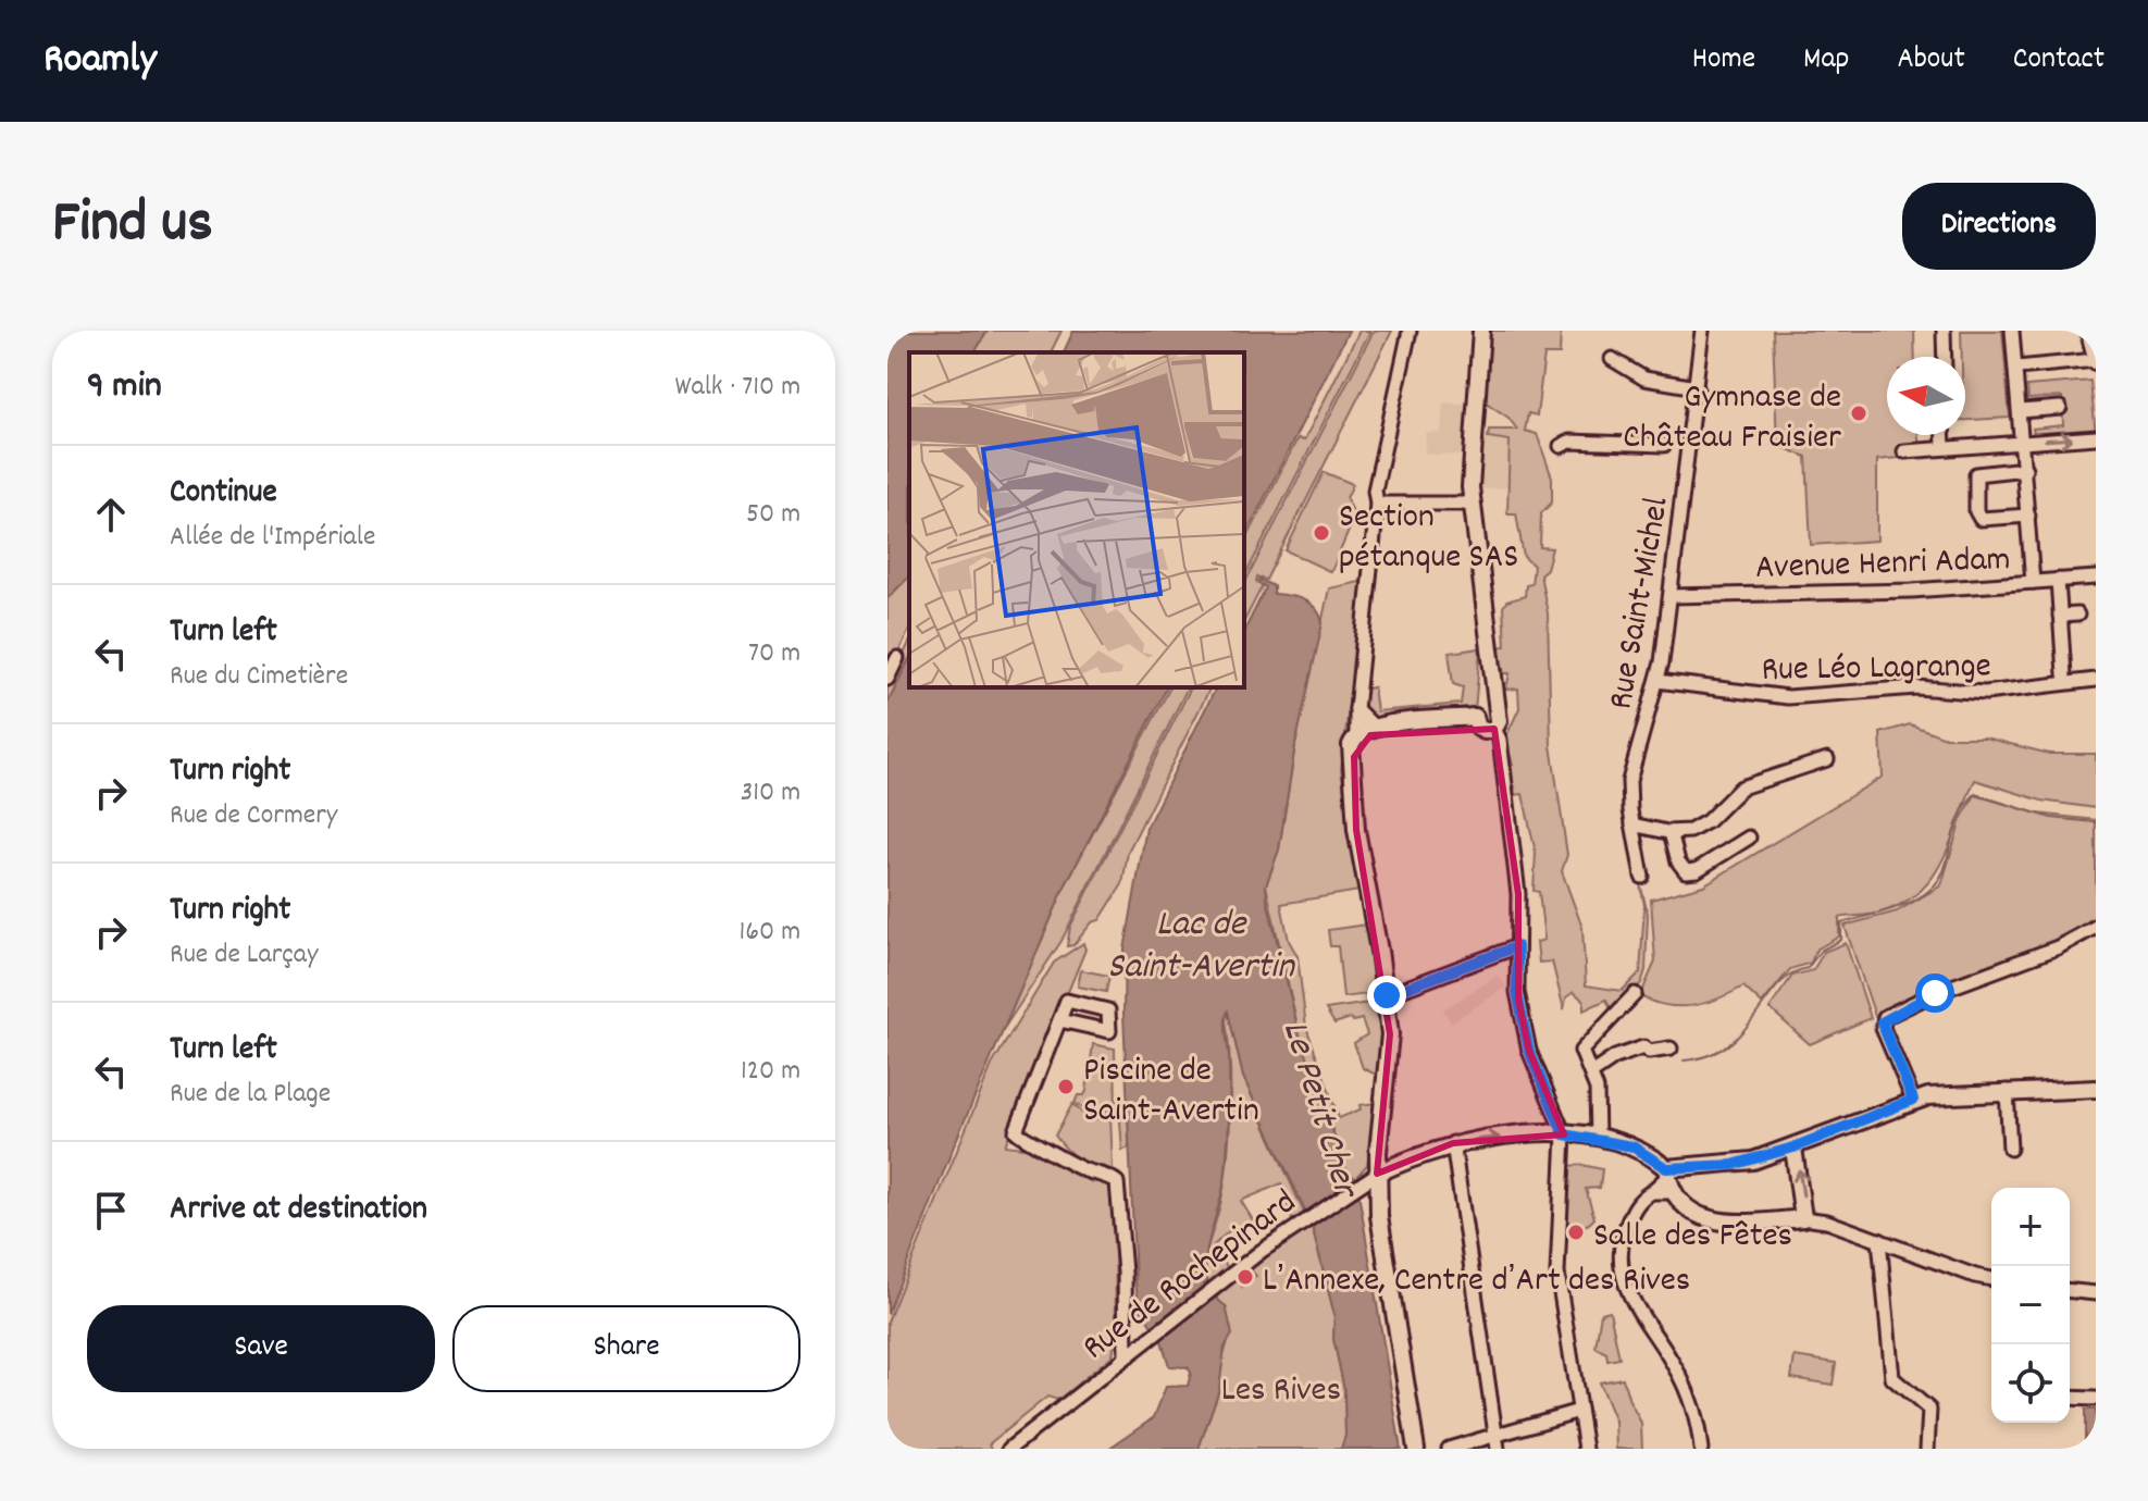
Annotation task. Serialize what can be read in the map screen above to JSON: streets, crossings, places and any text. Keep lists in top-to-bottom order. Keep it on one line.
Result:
{"streets":{"main road":["Rue de Rochepinard"],"street":["Avenue Henri Adam","Rue Saint-Michel","Rue Léo Lagrange"]},"crossings":[["Avenue Henri Adam","Rue Saint-Michel"],["Rue Saint-Michel","Rue Léo Lagrange"]],"water":["Lac de Saint-Avertin","Le Petit Cher"],"parks":["Les Rives"],"places":["Gymnase de Château Fraisier","Section pétanque SAS","Piscine de Saint-Avertin","Salle des Fêtes","LʼAnnexe, Centre dʼArt des Rives"],"north":"left","page":{"header":"Roamly","nav":["Home","Map","About","Contact"],"title":"Find us","buttons":["Directions",["Save","Share"]],"heading":["9 min","Walk · 710 m"],"list":[["Continue","Allée de l'Impériale","50 m"],["Turn left","Rue du Cimetière","70 m"],["Turn right","Rue de Cormery","310 m"],["Turn right","Rue de Larçay","160 m"],["Turn left","Rue de la Plage","120 m"],"Arrive at destination"],"map_buttons":["+","−"]}}
